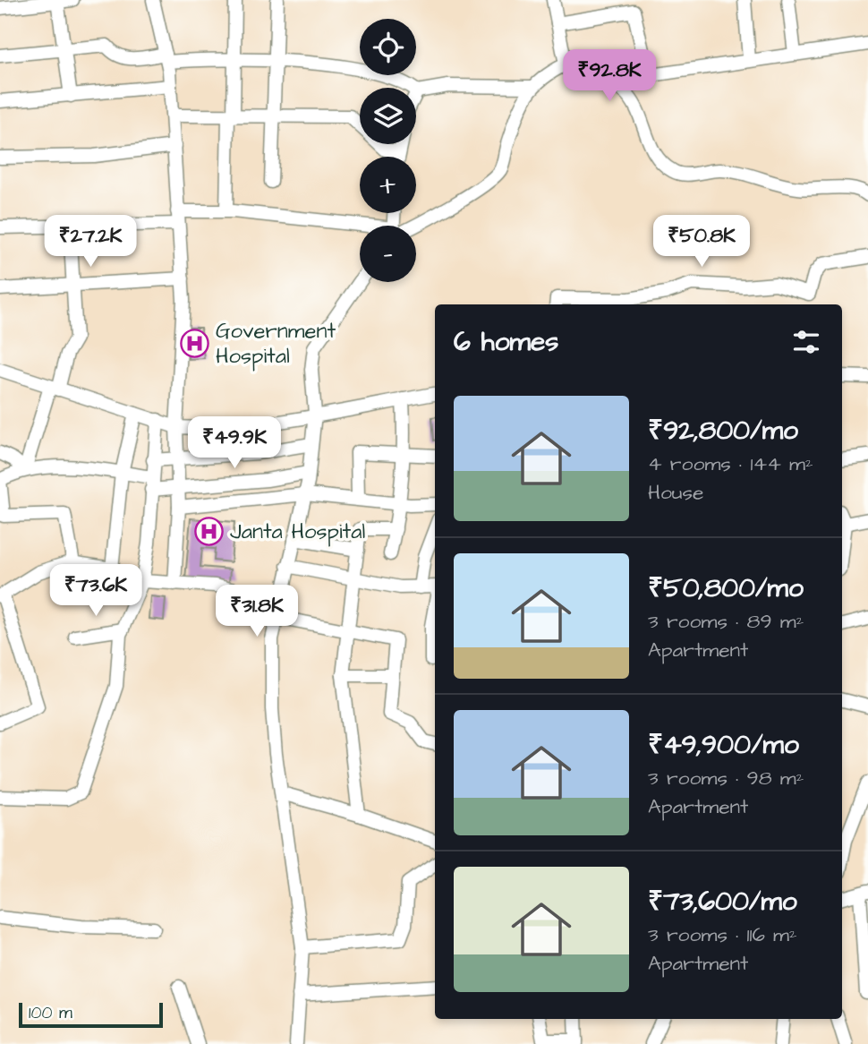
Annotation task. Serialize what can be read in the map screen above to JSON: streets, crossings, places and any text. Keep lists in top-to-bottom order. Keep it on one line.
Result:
{"places":{"hospital":["Government Hospital","Janta Hospital"]},"scale_bar":"100 m","page":{"map_buttons":["+","−"],"price":["₹92.8K","₹27.2K","₹50.8K","₹49.9K","₹73.6K","₹31.8K"],"heading":"6 homes","list":[{"name":"₹92,800/mo","note":"4 rooms · 144 m² · House"},{"name":"₹50,800/mo","note":"3 rooms · 89 m² · Apartment"},{"name":"₹49,900/mo","note":"3 rooms · 98 m² · Apartment"},{"name":"₹73,600/mo","note":"3 rooms · 116 m² · Apartment"}],"scale":"100 m"}}
